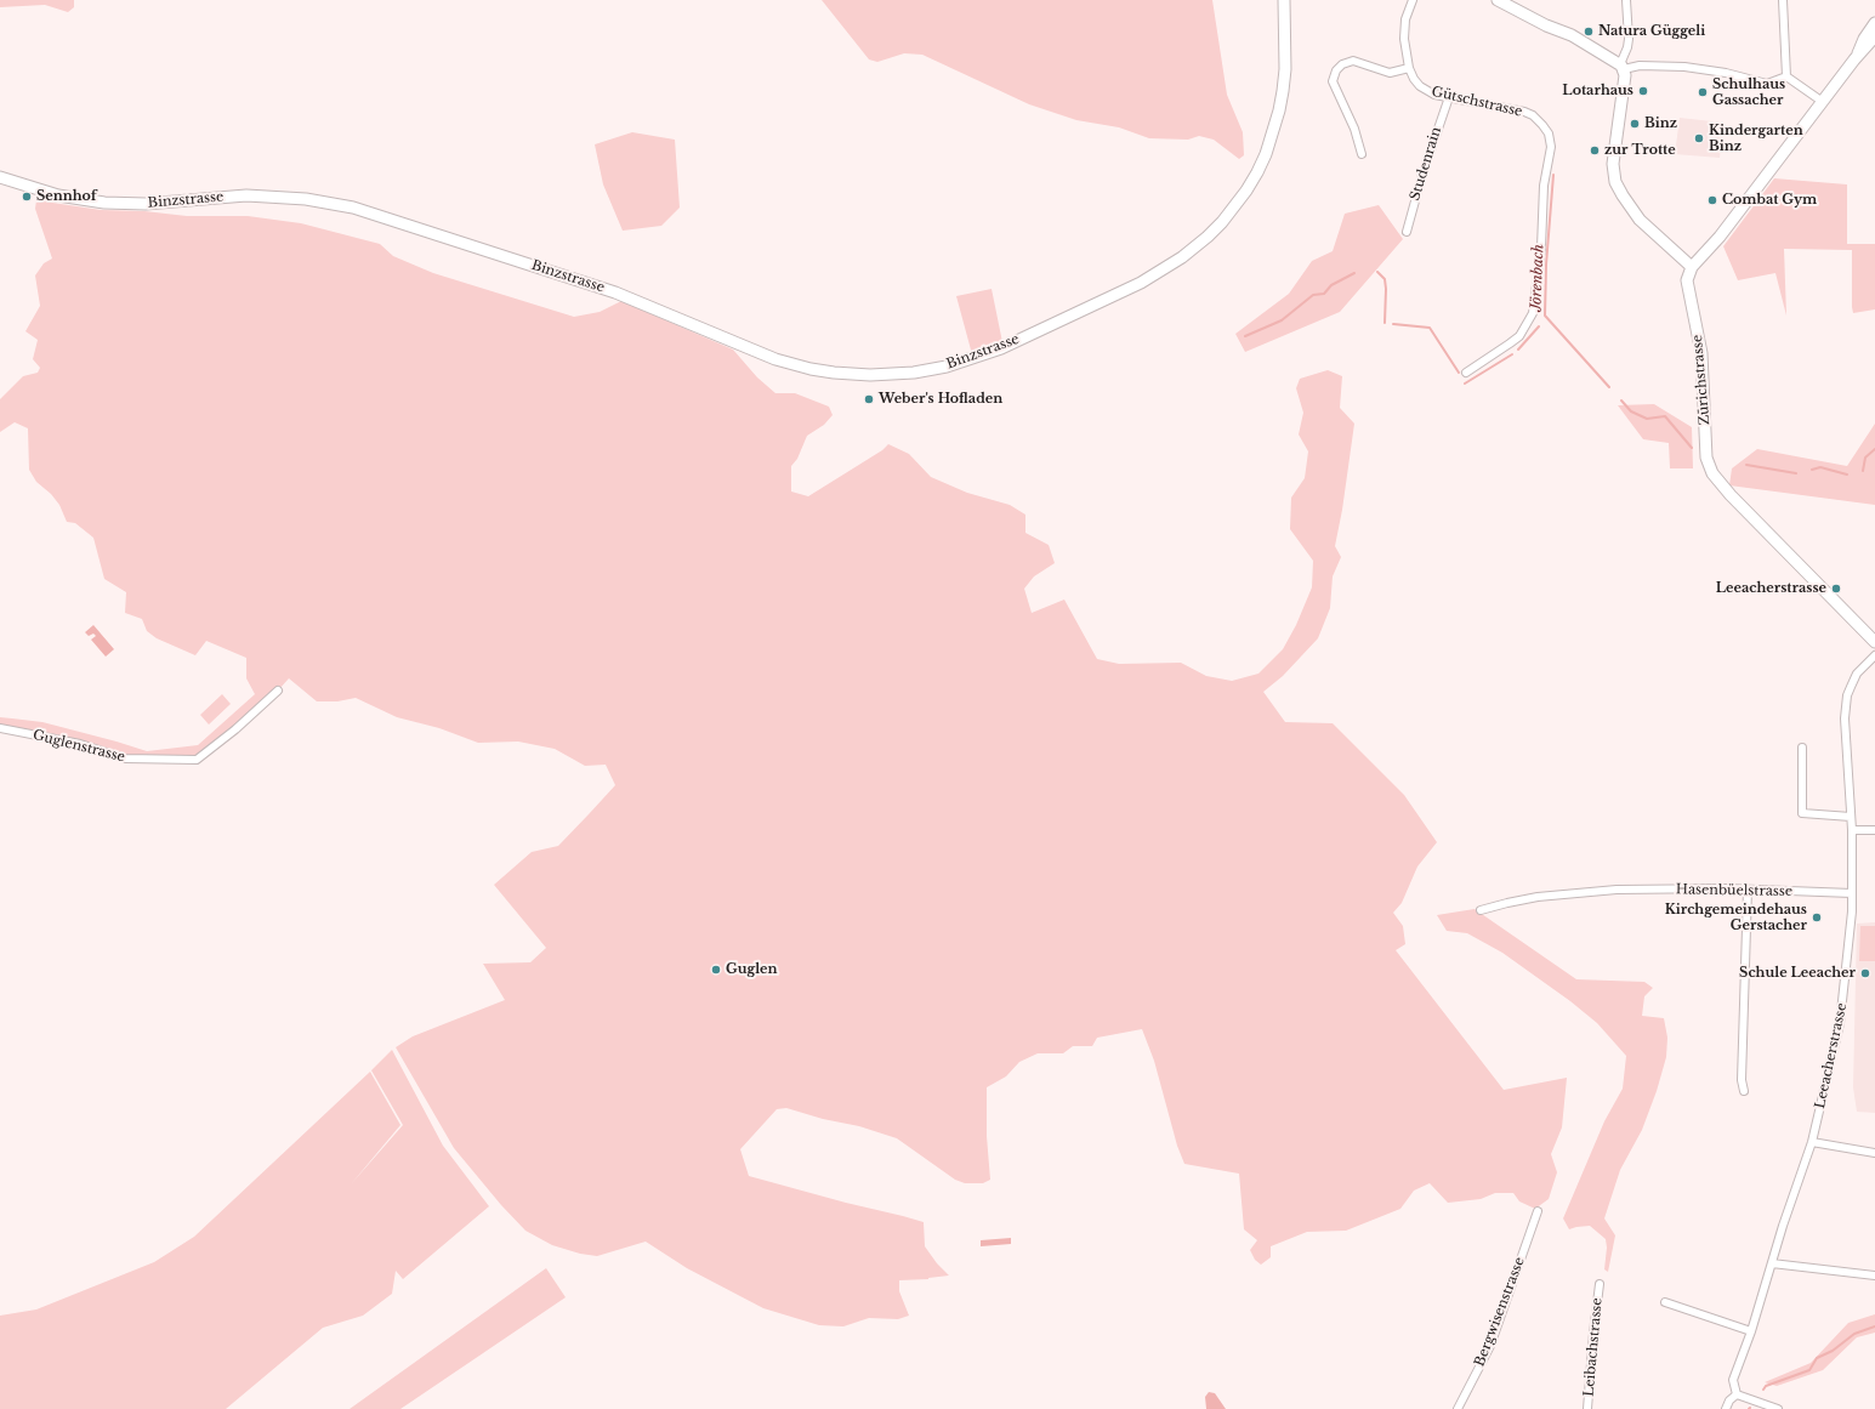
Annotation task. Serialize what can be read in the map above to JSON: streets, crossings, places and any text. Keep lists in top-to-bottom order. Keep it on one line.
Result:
{"streets":{"main road":["Binzstrasse","Zürichstrasse"],"street":["Gütschstrasse","Studenrain","Guglenstrasse","Hasenbüelstrasse","Leeacherstrasse","Bergwisenstrasse","Leibachstrasse"]},"crossings":[["Gütschstrasse","Studenrain"],["Hasenbüelstrasse","Leeacherstrasse"]],"water":["Jörenbach"],"places":["Natura Güggeli","Lotarhaus","Schulhaus Gassacher","Binz","Kindergarten Binz","zur Trotte","Sennhof","Combat Gym","Weber's Hofladen","Leeacherstrasse","Kirchgemeindehaus Gerstacher","Guglen","Schule Leeacher"]}
